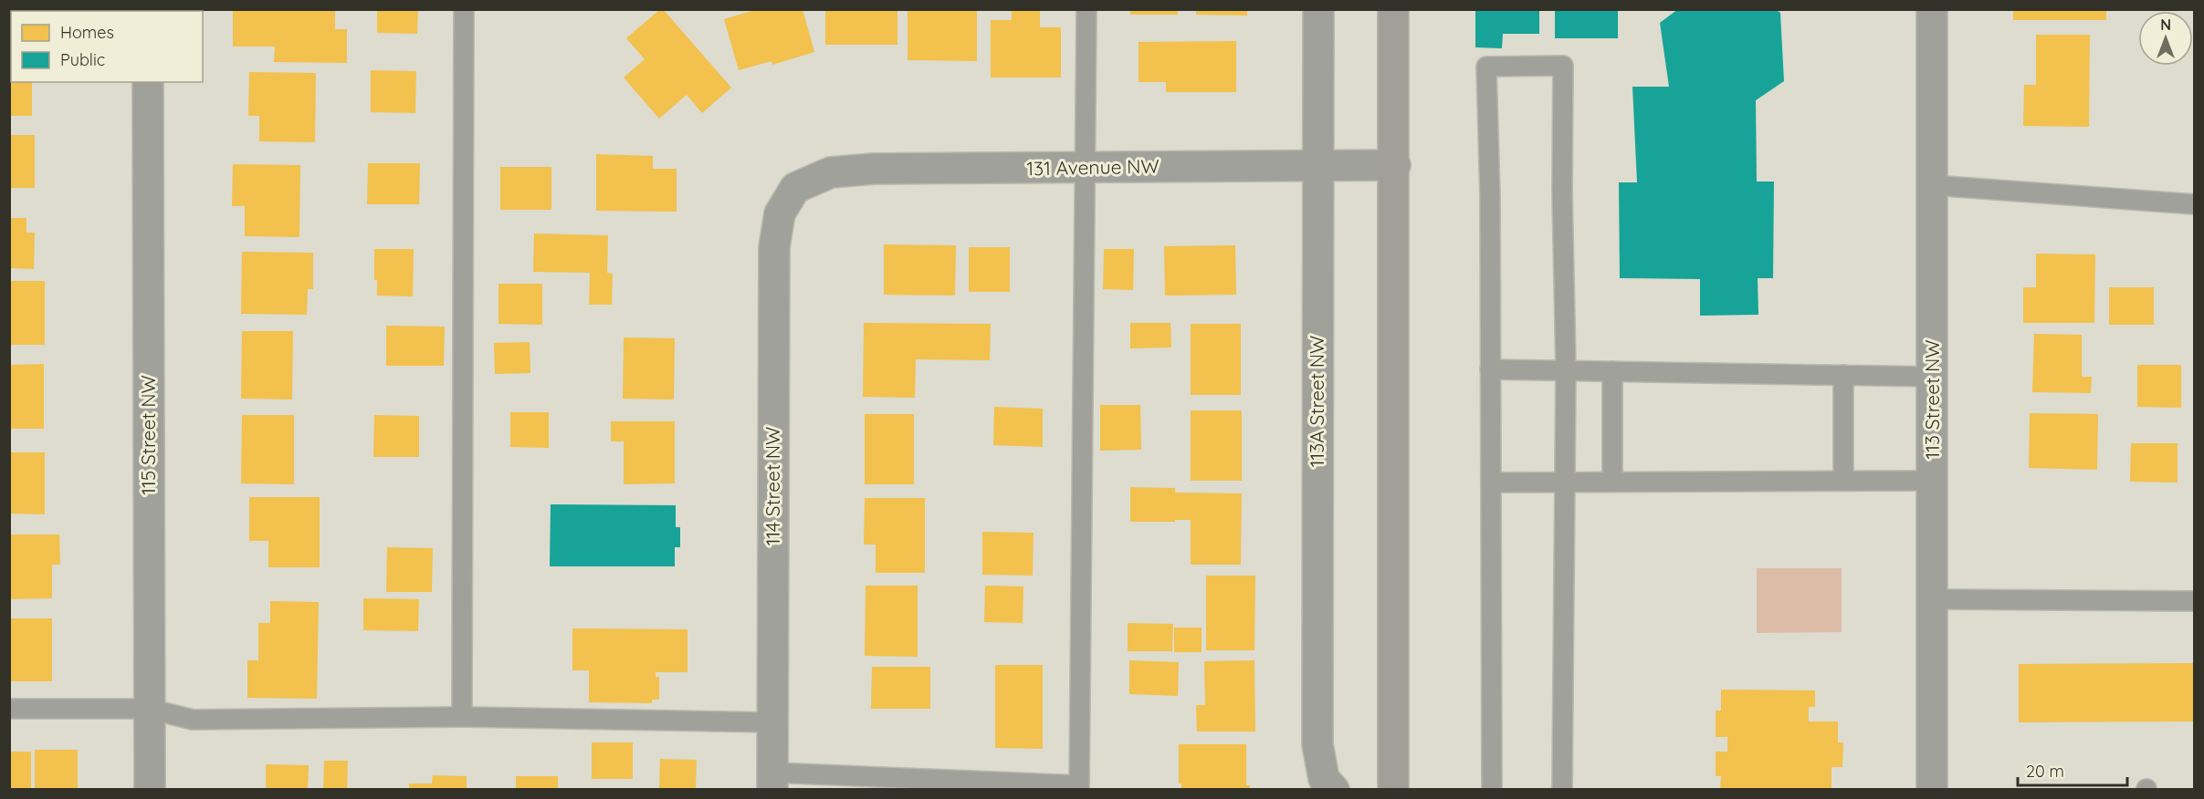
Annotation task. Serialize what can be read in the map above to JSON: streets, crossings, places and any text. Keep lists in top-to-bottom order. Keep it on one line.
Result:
{"streets":{"street":["131 Avenue NW","113 Street NW","113A Street NW","115 Street NW","114 Street NW"]},"crossings":[["131 Avenue NW","113A Street NW"],["131 Avenue NW","114 Street NW"]],"legend":["Homes","Public"],"scale_bar":"20 m","north":"top"}
